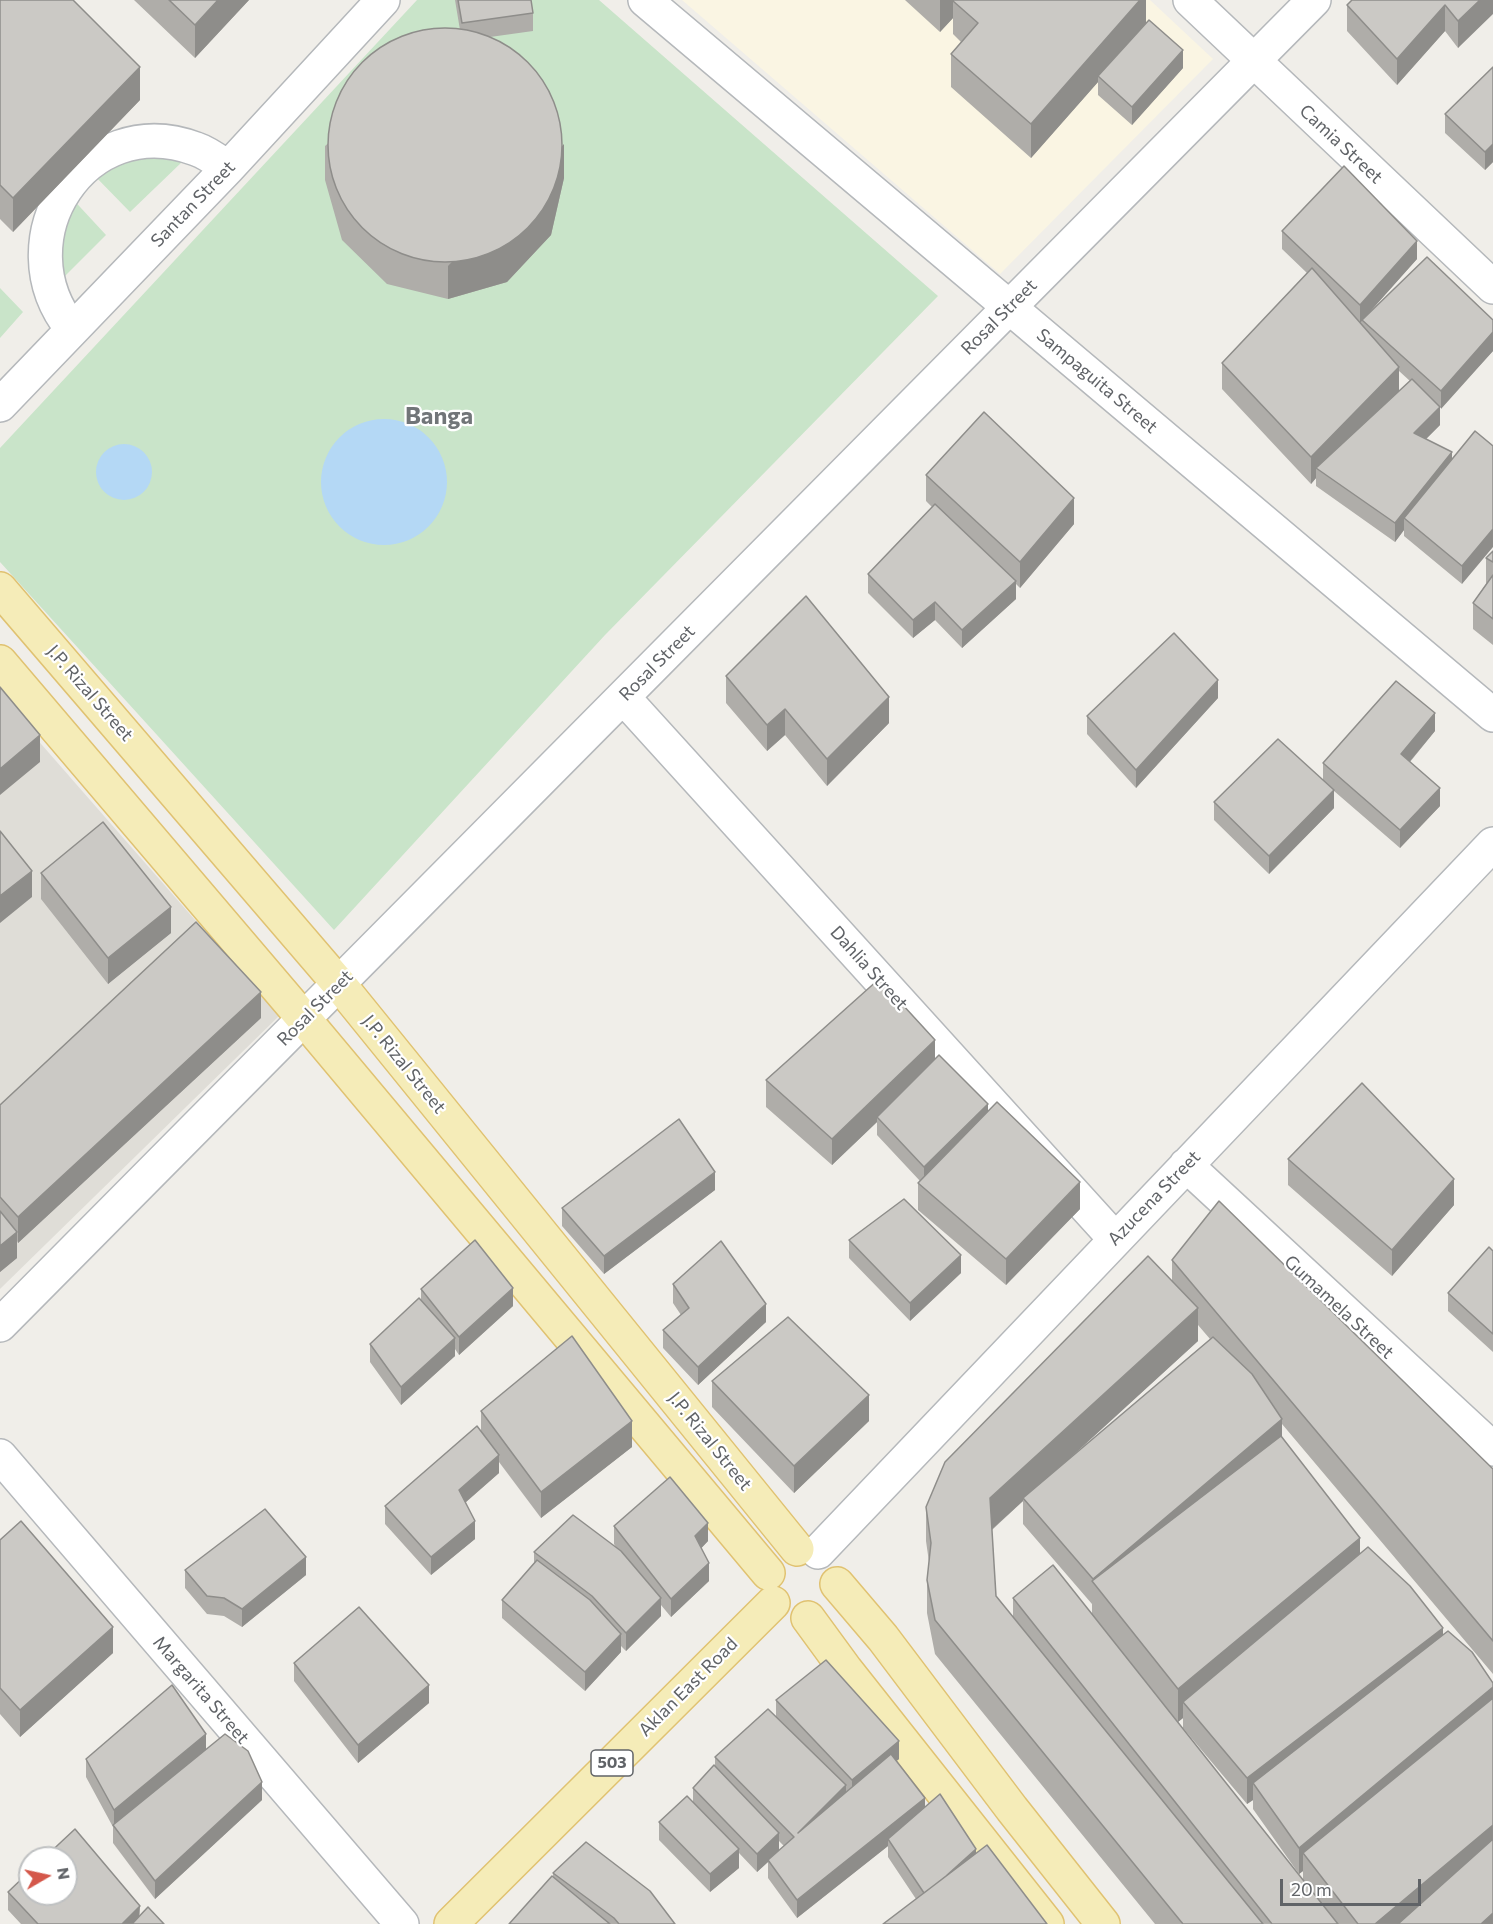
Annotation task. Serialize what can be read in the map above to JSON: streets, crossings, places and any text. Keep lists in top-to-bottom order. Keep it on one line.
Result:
{"streets":{"main road":["J.P. Rizal Street","Aklan East Road","503"],"street":["Camia Street","Santan Street","Rosal Street","Sampaguita Street","Dahlia Street","Azucena Street","Gumamela Street","Margarita Street"]},"crossings":[["Camia Street","Rosal Street"],["Rosal Street","Sampaguita Street"],["Rosal Street","J.P. Rizal Street"],["Rosal Street","Dahlia Street"],["J.P. Rizal Street","Azucena Street"],["J.P. Rizal Street","Aklan East Road"],["Dahlia Street","Azucena Street"],["Azucena Street","Gumamela Street"],["Azucena Street","Aklan East Road"]],"districts":["Banga"],"scale_bar":"20 m","north":"right"}
